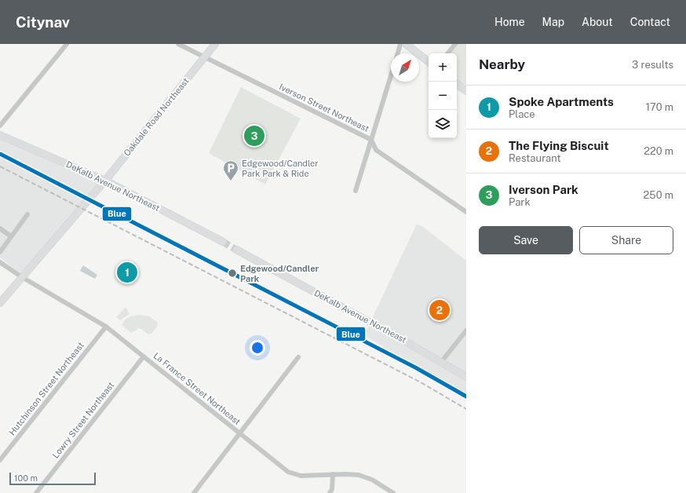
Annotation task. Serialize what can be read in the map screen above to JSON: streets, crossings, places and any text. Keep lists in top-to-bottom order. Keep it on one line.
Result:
{"streets":{"main road":["Oakdale Road Northeast","DeKalb Avenue Northeast"],"street":["Iverson Street Northeast","Hutchinson Street Northeast","La France Street Northeast","Lowry Street Northeast"]},"crossings":[["Iverson Street Northeast","Oakdale Road Northeast"],["Oakdale Road Northeast","DeKalb Avenue Northeast"],["Oakdale Road Northeast","La France Street Northeast"],["Hutchinson Street Northeast","La France Street Northeast"],["La France Street Northeast","Lowry Street Northeast"]],"places":{"parking":["Edgewood/Candler Park Park & Ride"],"other":["Edgewood/Candler Park"]},"lines":["transit line Blue"],"scale_bar":"100 m","north":"top right","page":{"header":"Citynav","nav":["Home","Map","About","Contact"],"heading":["Nearby","3 results"],"map_buttons":["+","−"],"list":[{"mark":"1","name":"Spoke Apartments","note":"Place","value":"170 m"},{"mark":"2","name":"The Flying Biscuit","note":"Restaurant","value":"220 m"},{"mark":"3","name":"Iverson Park","note":"Park","value":"250 m"}],"pins":["3","1","2"],"buttons":["Save","Share"],"scale":"100 m"}}
